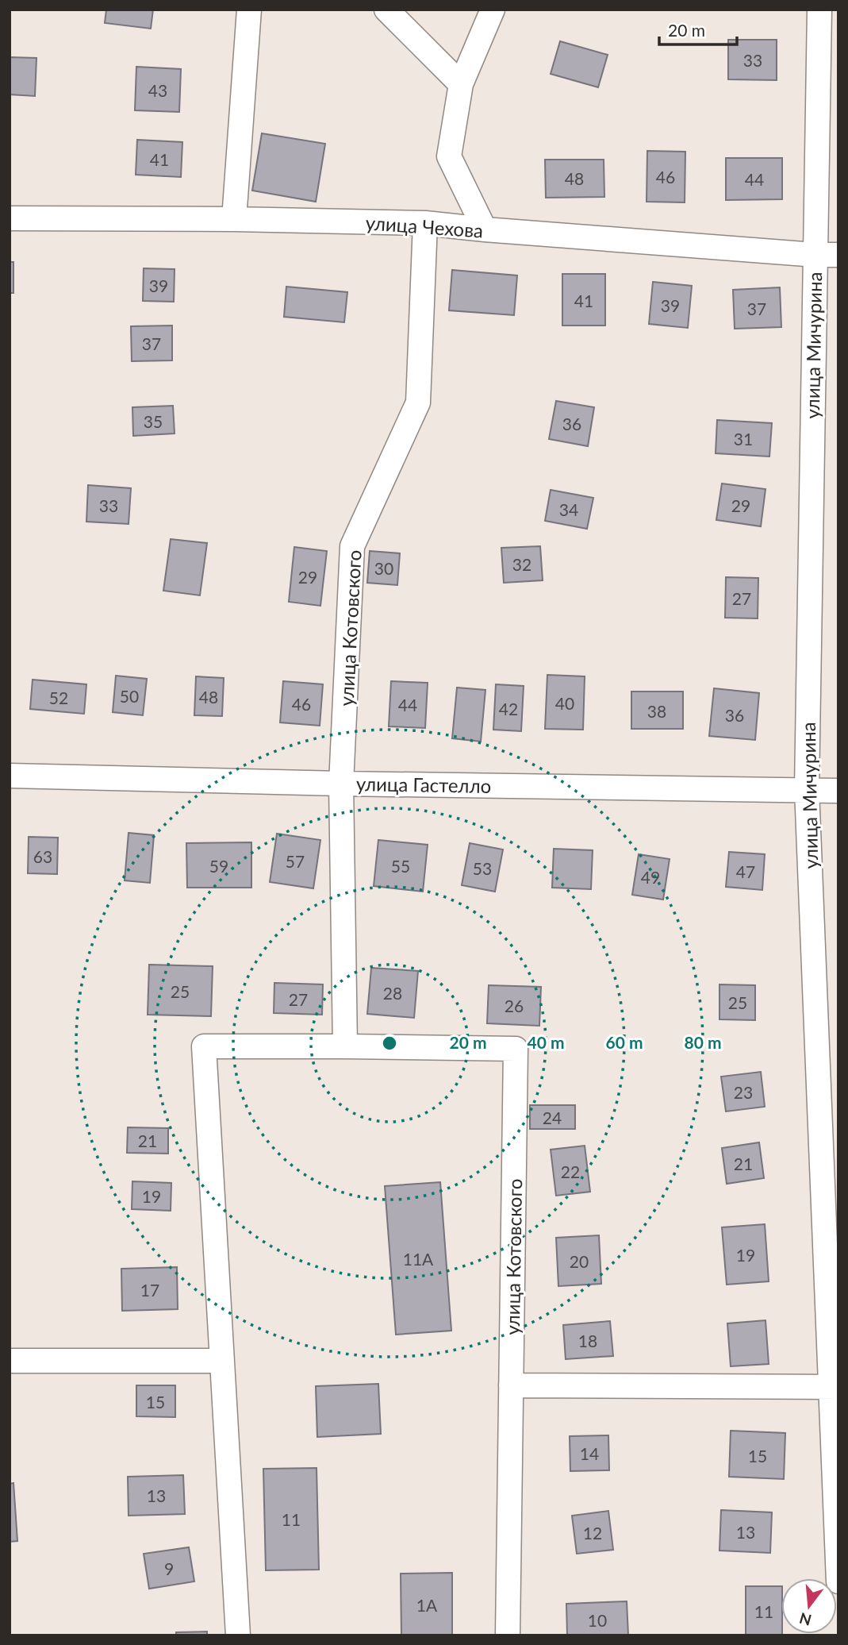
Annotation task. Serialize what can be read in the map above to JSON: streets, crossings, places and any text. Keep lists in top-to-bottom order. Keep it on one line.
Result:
{"streets":{"street":["улица Чехова","улица Мичурина","улица Котовского","улица Гастелло"]},"crossings":[["улица Чехова","улица Мичурина"],["улица Чехова","улица Котовского"],["улица Мичурина","улица Гастелло"],["улица Котовского","улица Гастелло"]],"house_numbers":["33","43","41","46","48","44","39","41","39","37","37","35","36","31","33","29","34","32","30","29","27","50","48","52","40","46","44","42","38","36","63","57","59","55","53","47","49","25","28","27","25","26","23","24","21","21","22","19","19","11А","20","17","18","15","14","15","13","11","13","12","9","1А","11","10"],"scale_bar":"20 m","north":"bottom","rings":["20 m","40 m","60 m","80 m"]}
